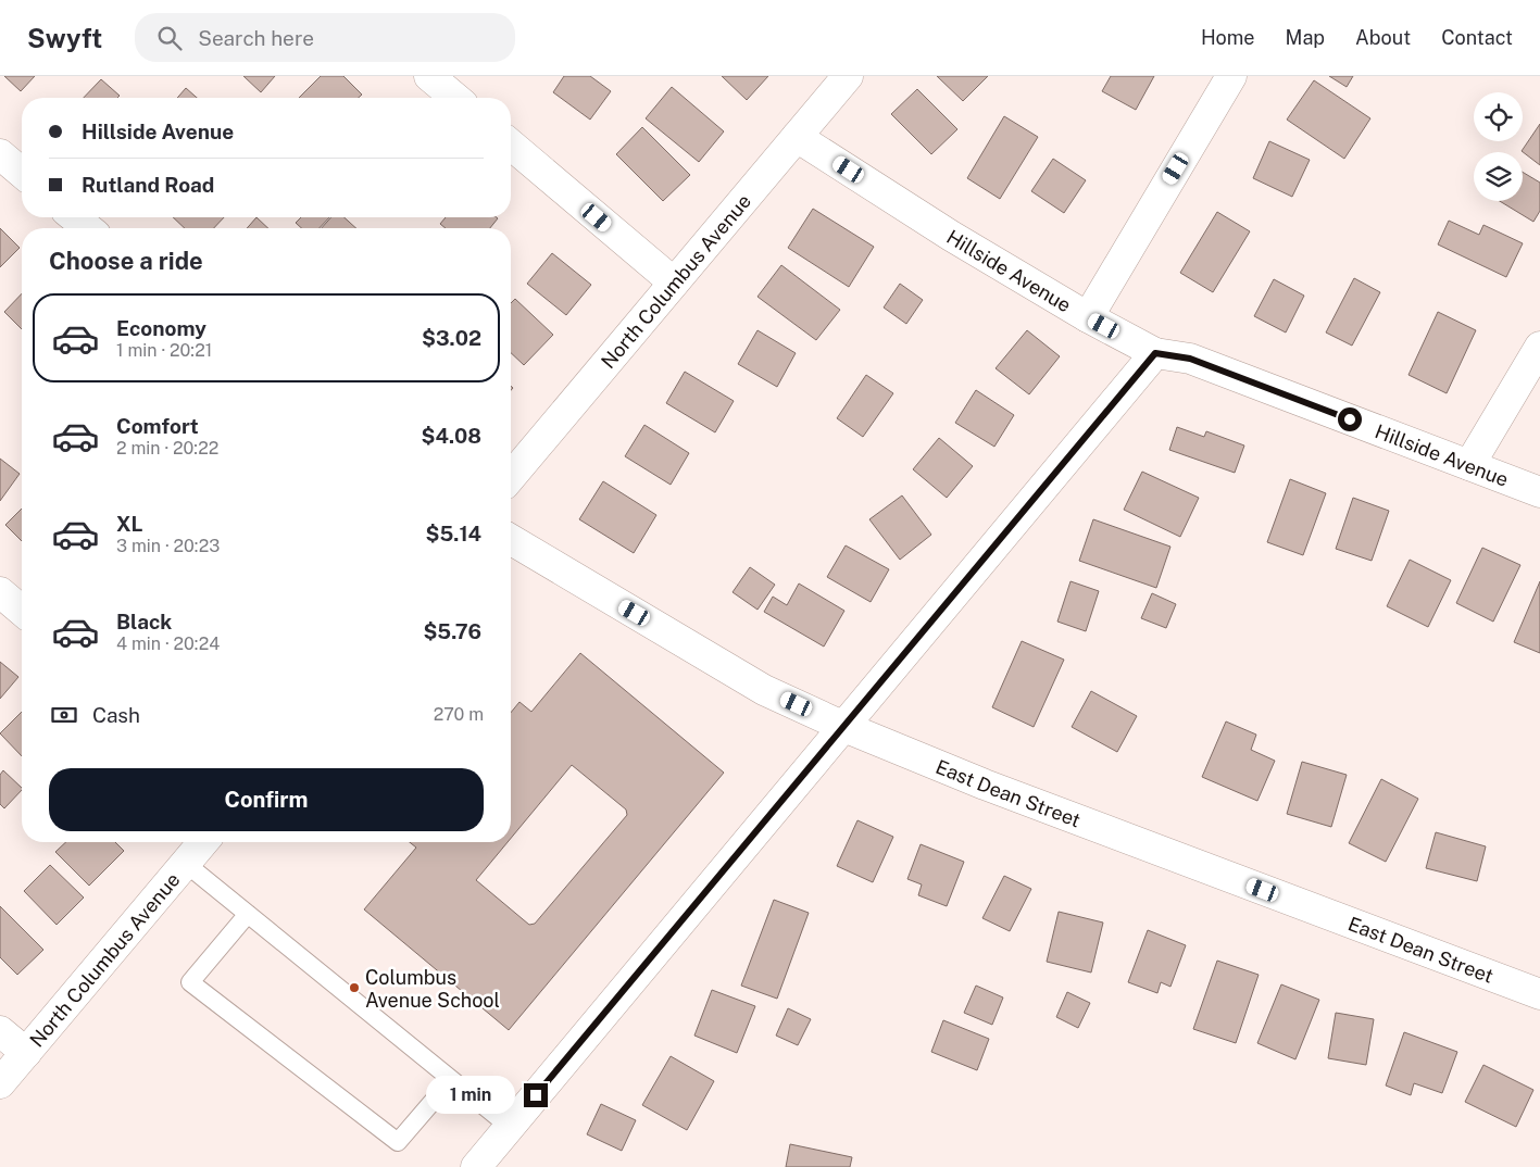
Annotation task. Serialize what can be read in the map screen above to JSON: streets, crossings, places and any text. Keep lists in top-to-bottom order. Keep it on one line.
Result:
{"streets":{"street":["Hillside Avenue","North Columbus Avenue","East Dean Street"]},"crossings":[["Hillside Avenue","North Columbus Avenue"]],"places":["Columbus Avenue School"],"page":{"header":"Swyft","search":"Search here","nav":["Home","Map","About","Contact"],"banner":["Hillside Avenue","Rutland Road"],"heading":"Choose a ride","list":[{"name":"Economy","note":"1 min · 20:21","value":"$3.02"},{"name":"Comfort","note":"2 min · 20:22","value":"$4.08"},{"name":"XL","note":"3 min · 20:23","value":"$5.14"},{"name":"Black","note":"4 min · 20:24","value":"$5.76"}],"pay":["Cash","270 m"],"buttons":"Confirm","bubble":"1 min"}}
